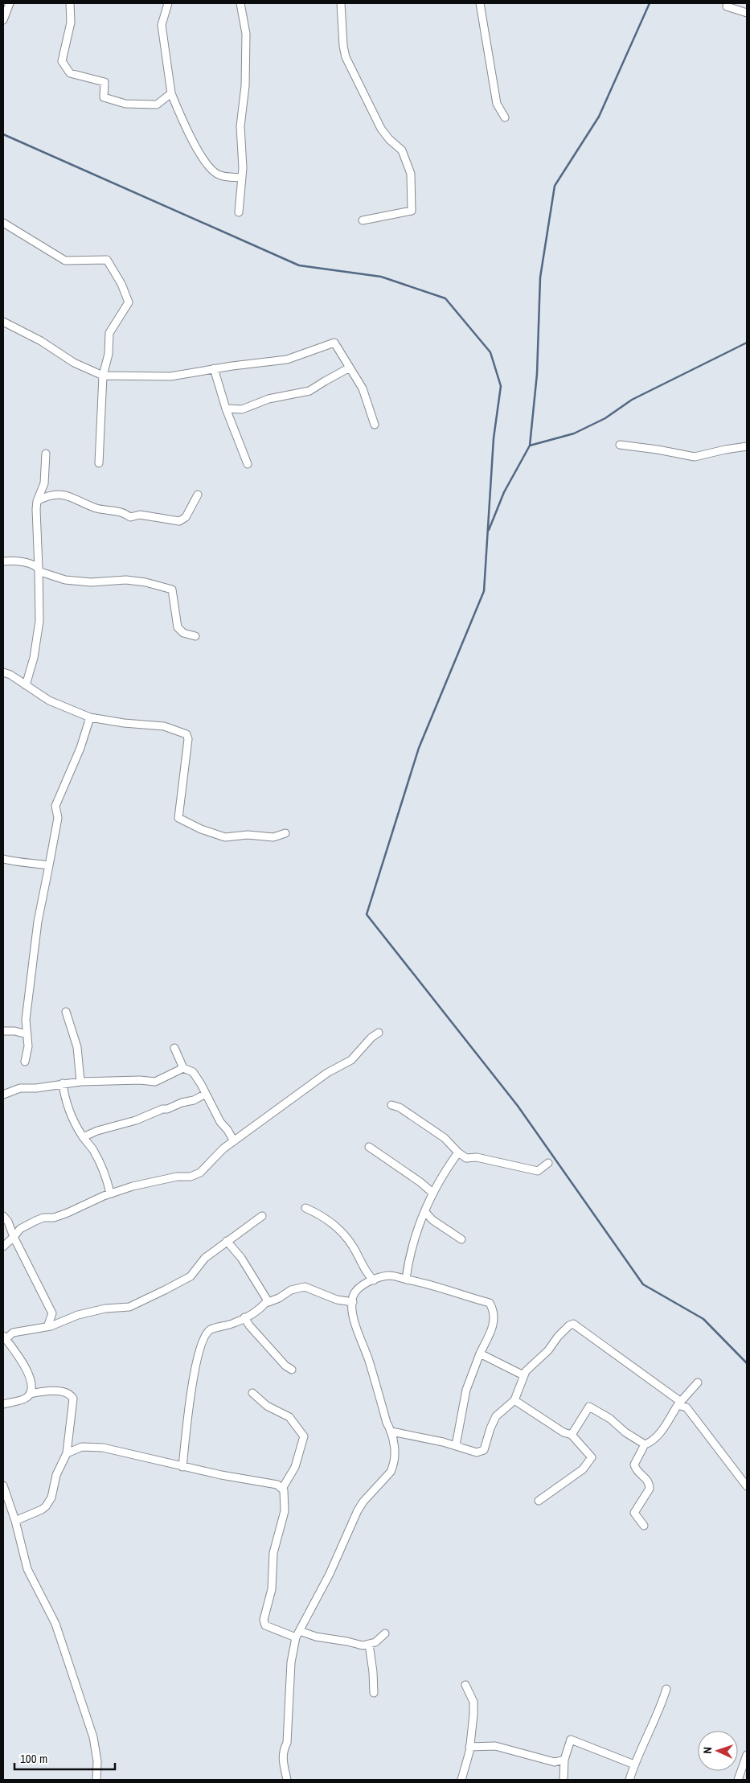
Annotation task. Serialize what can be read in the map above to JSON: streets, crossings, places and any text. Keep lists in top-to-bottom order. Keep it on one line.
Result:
{"scale_bar":"100 m","north":"left"}
